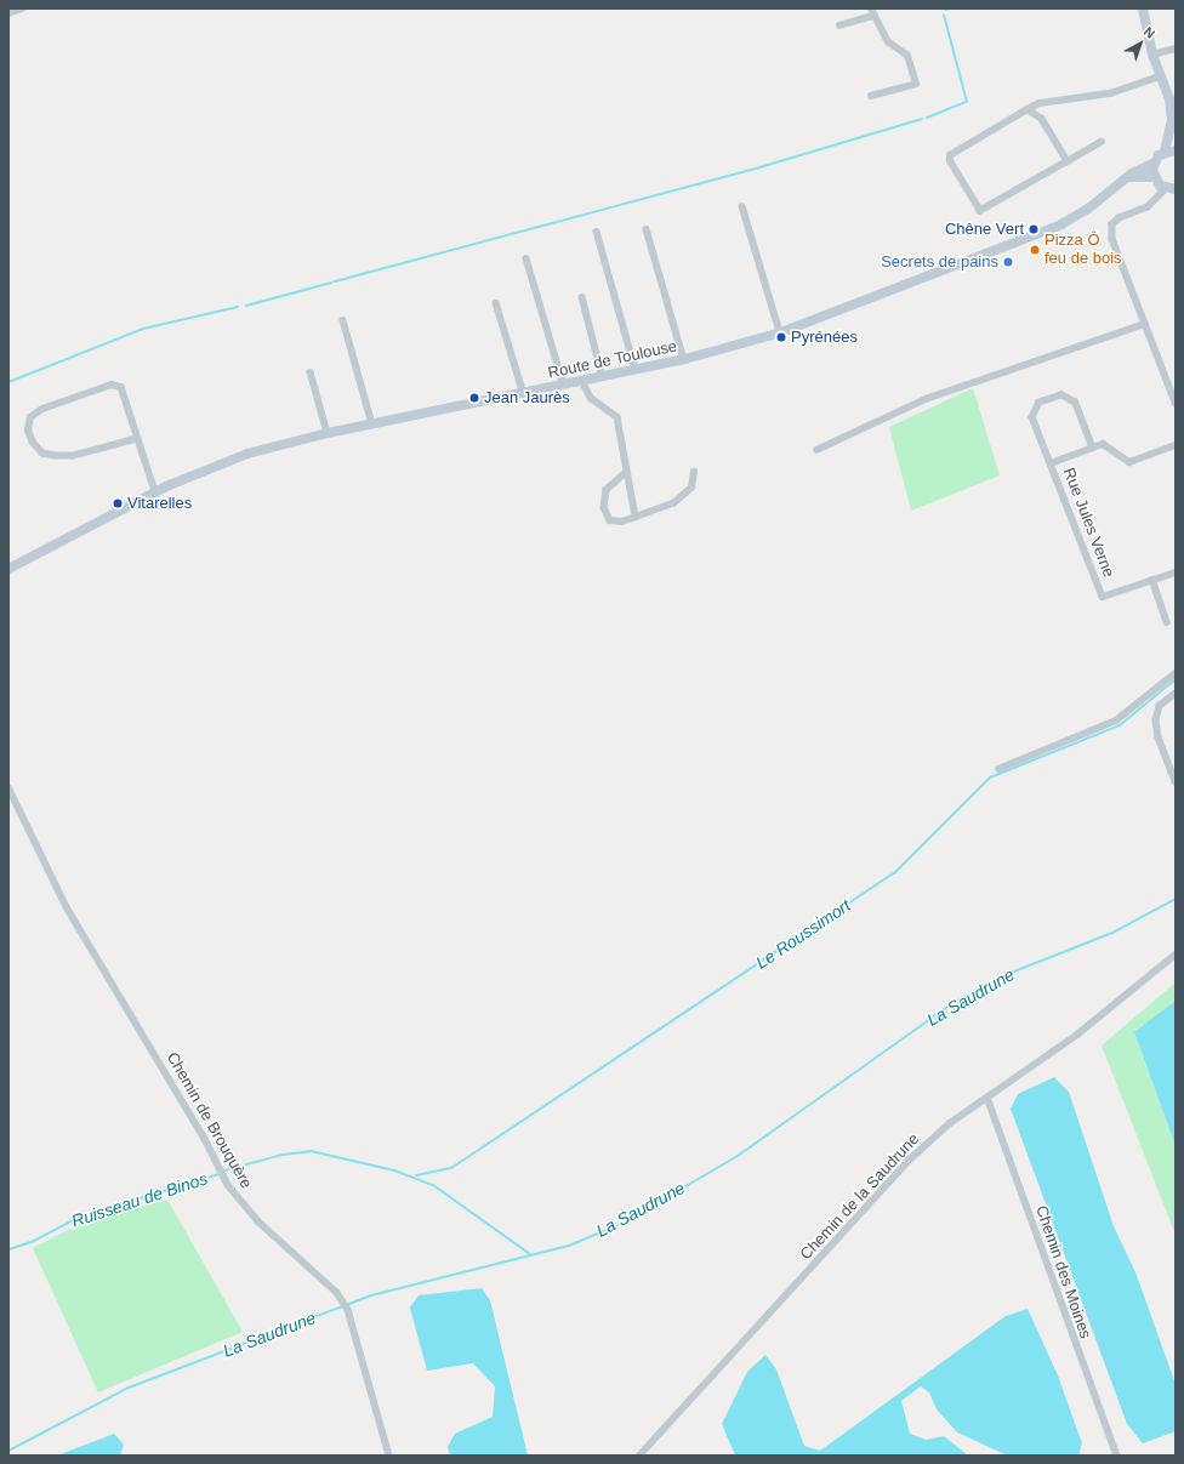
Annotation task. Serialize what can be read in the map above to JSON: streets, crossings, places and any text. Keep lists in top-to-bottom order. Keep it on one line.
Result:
{"streets":{"main road":["Route de Toulouse"],"street":["Rue Jules Verne","Chemin de Brouquère","Chemin de la Saudrune","Chemin des Moines"]},"crossings":[["Chemin de la Saudrune","Chemin des Moines"]],"water":["Le Roussimort","La Saudrune","Ruisseau de Binos"],"places":["Chêne Vert","Pizza Ô feu de bois","Secrets de pains","Pyrénées","Jean Jaurès","Vitarelles"],"north":"top right"}
